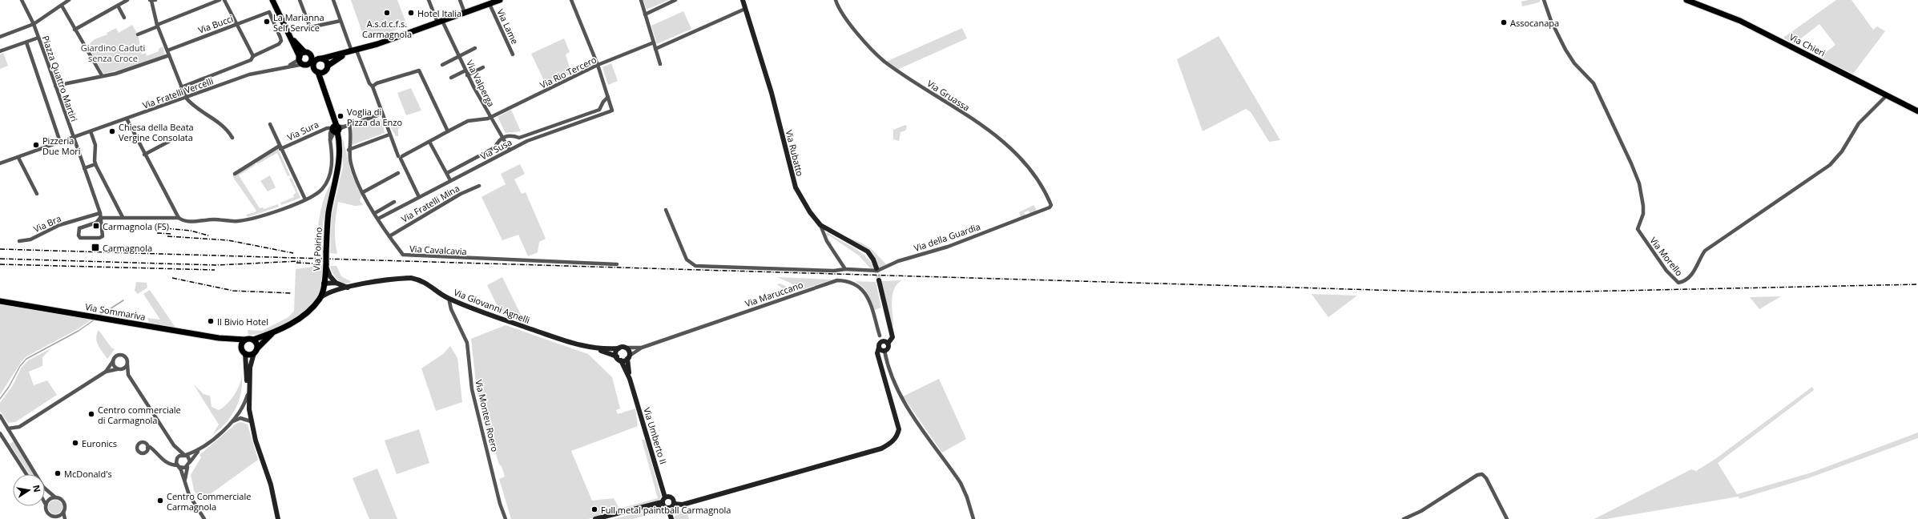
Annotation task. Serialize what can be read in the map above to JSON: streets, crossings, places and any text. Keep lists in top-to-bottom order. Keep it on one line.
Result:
{"streets":{"main road":["Via Chieri","Via Poirino","Via Sommariva"],"street":["Via Bucci","Via Lame","Via Rio Tercero","Piazza Quattro Martiri","Via Valperga","Via Fratelli Vercelli","Via Gruassa","Via Sura","Via Susa","Via Rubatto","Via Fratelli Mina","Via Bra","Via della Guardia","Via Cavalcavia","Via Morello","Via Maruccano","Via Giovanni Agnelli","Via Monteu Roero","Via Umberto II"]},"crossings":[["Via Chieri","Via Morello"],["Via Rio Tercero","Via Valperga"],["Via Rio Tercero","Via Susa"],["Piazza Quattro Martiri","Via Fratelli Vercelli"],["Piazza Quattro Martiri","Via Bra"],["Via Valperga","Via Susa"],["Via Gruassa","Via della Guardia"],["Via Sura","Via Poirino"],["Via Sura","Via Cavalcavia"],["Via Susa","Via Cavalcavia"],["Via Fratelli Mina","Via Cavalcavia"],["Via Poirino","Via Giovanni Agnelli"],["Via Poirino","Via Sommariva"],["Via Maruccano","Via Giovanni Agnelli"],["Via Maruccano","Via Umberto II"],["Via Giovanni Agnelli","Via Monteu Roero"],["Via Giovanni Agnelli","Via Umberto II"]],"parks":["Giardino Caduti senza Croce"],"places":{"other":["A.s.d.c.f.s. Carmagnola","Hotel Italia","La Marianna Self Service","Assocanapa","Voglia di Pizza da Enzo","Chiesa della Beata Vergine Consolata","Pizzeria Due Mori","Il Bivio Hotel","Centro commerciale di Carmagnola","Euronics","McDonald's","Centro Commerciale Carmagnola","Full metal paintball Carmagnola"],"transit":["Carmagnola (FS)","Carmagnola"]},"north":"right"}
